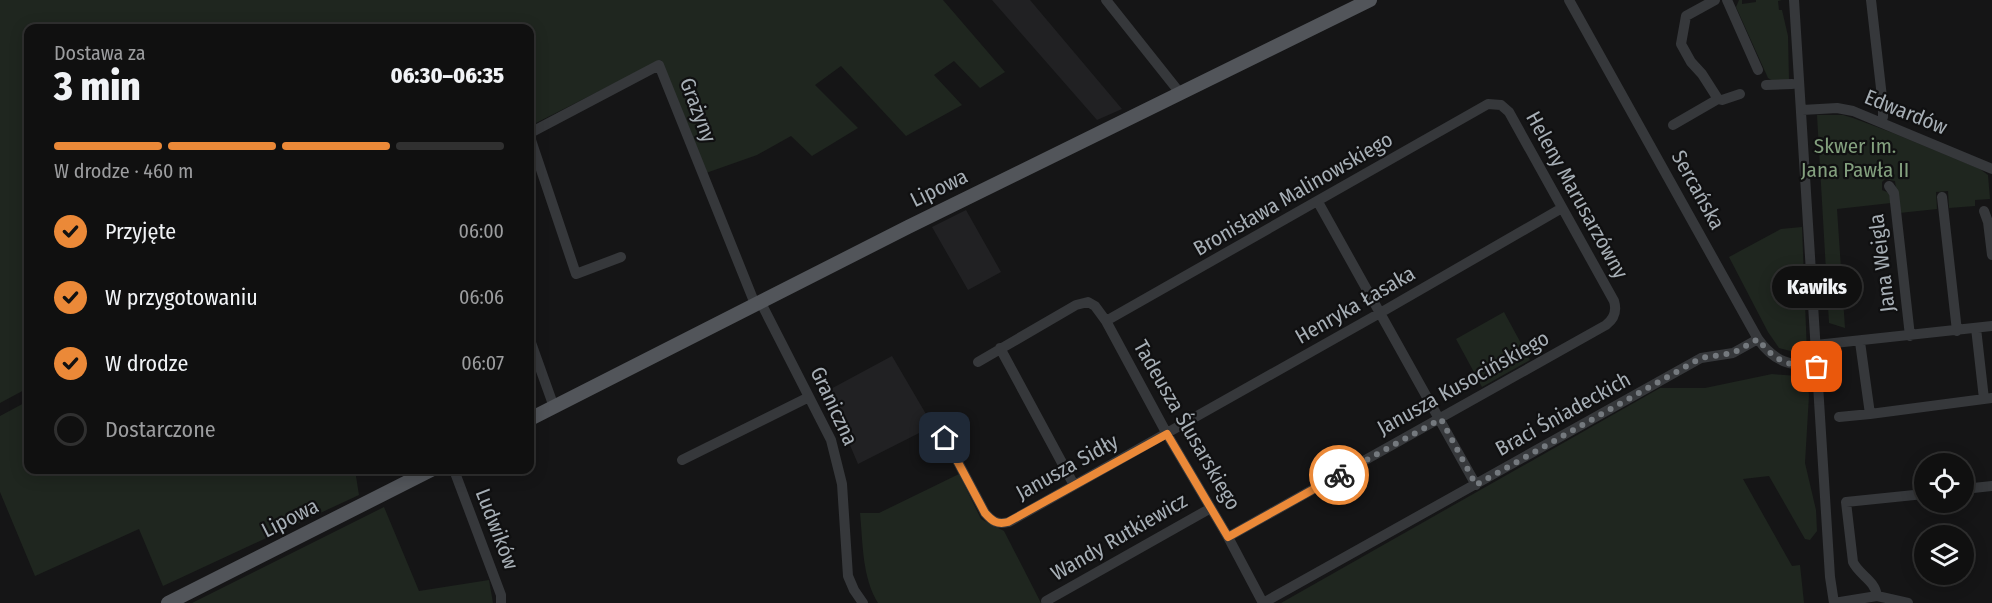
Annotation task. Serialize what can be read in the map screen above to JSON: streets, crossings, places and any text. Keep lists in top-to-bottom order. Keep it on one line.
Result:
{"streets":{"main road":["Lipowa"],"street":["Grażyny","Edwardów","Sercańska","Bronisława Malinowskiego","Heleny Marusarzówny","Jana Weigla","Henryka Łasaka","Janusza Kusocińskiego","Graniczna","Braci Śniadeckich","Tadeusza Ślusarskiego","Janusza Sidły","Ludwików","Wandy Rutkiewicz"]},"crossings":[["Grażyny","Lipowa"],["Grażyny","Graniczna"],["Lipowa","Graniczna"],["Sercańska","Braci Śniadeckich"],["Bronisława Malinowskiego","Heleny Marusarzówny"],["Bronisława Malinowskiego","Tadeusza Ślusarskiego"],["Heleny Marusarzówny","Henryka Łasaka"],["Heleny Marusarzówny","Janusza Kusocińskiego"],["Henryka Łasaka","Tadeusza Ślusarskiego"],["Henryka Łasaka","Janusza Sidły"],["Janusza Kusocińskiego","Tadeusza Ślusarskiego"],["Braci Śniadeckich","Tadeusza Ślusarskiego"],["Tadeusza Ślusarskiego","Janusza Sidły"],["Tadeusza Ślusarskiego","Wandy Rutkiewicz"]],"parks":["Skwer im. Jana Pawła II"],"places":["Kawiks"],"page":{"heading":["3 min","Dostawa za","06:30–06:35"],"bar":"W drodze · 460 m","list":[["Przyjęte","06:00"],["W przygotowaniu","06:06"],["W drodze","06:07"],"Dostarczone"],"bubble":"Kawiks"}}
